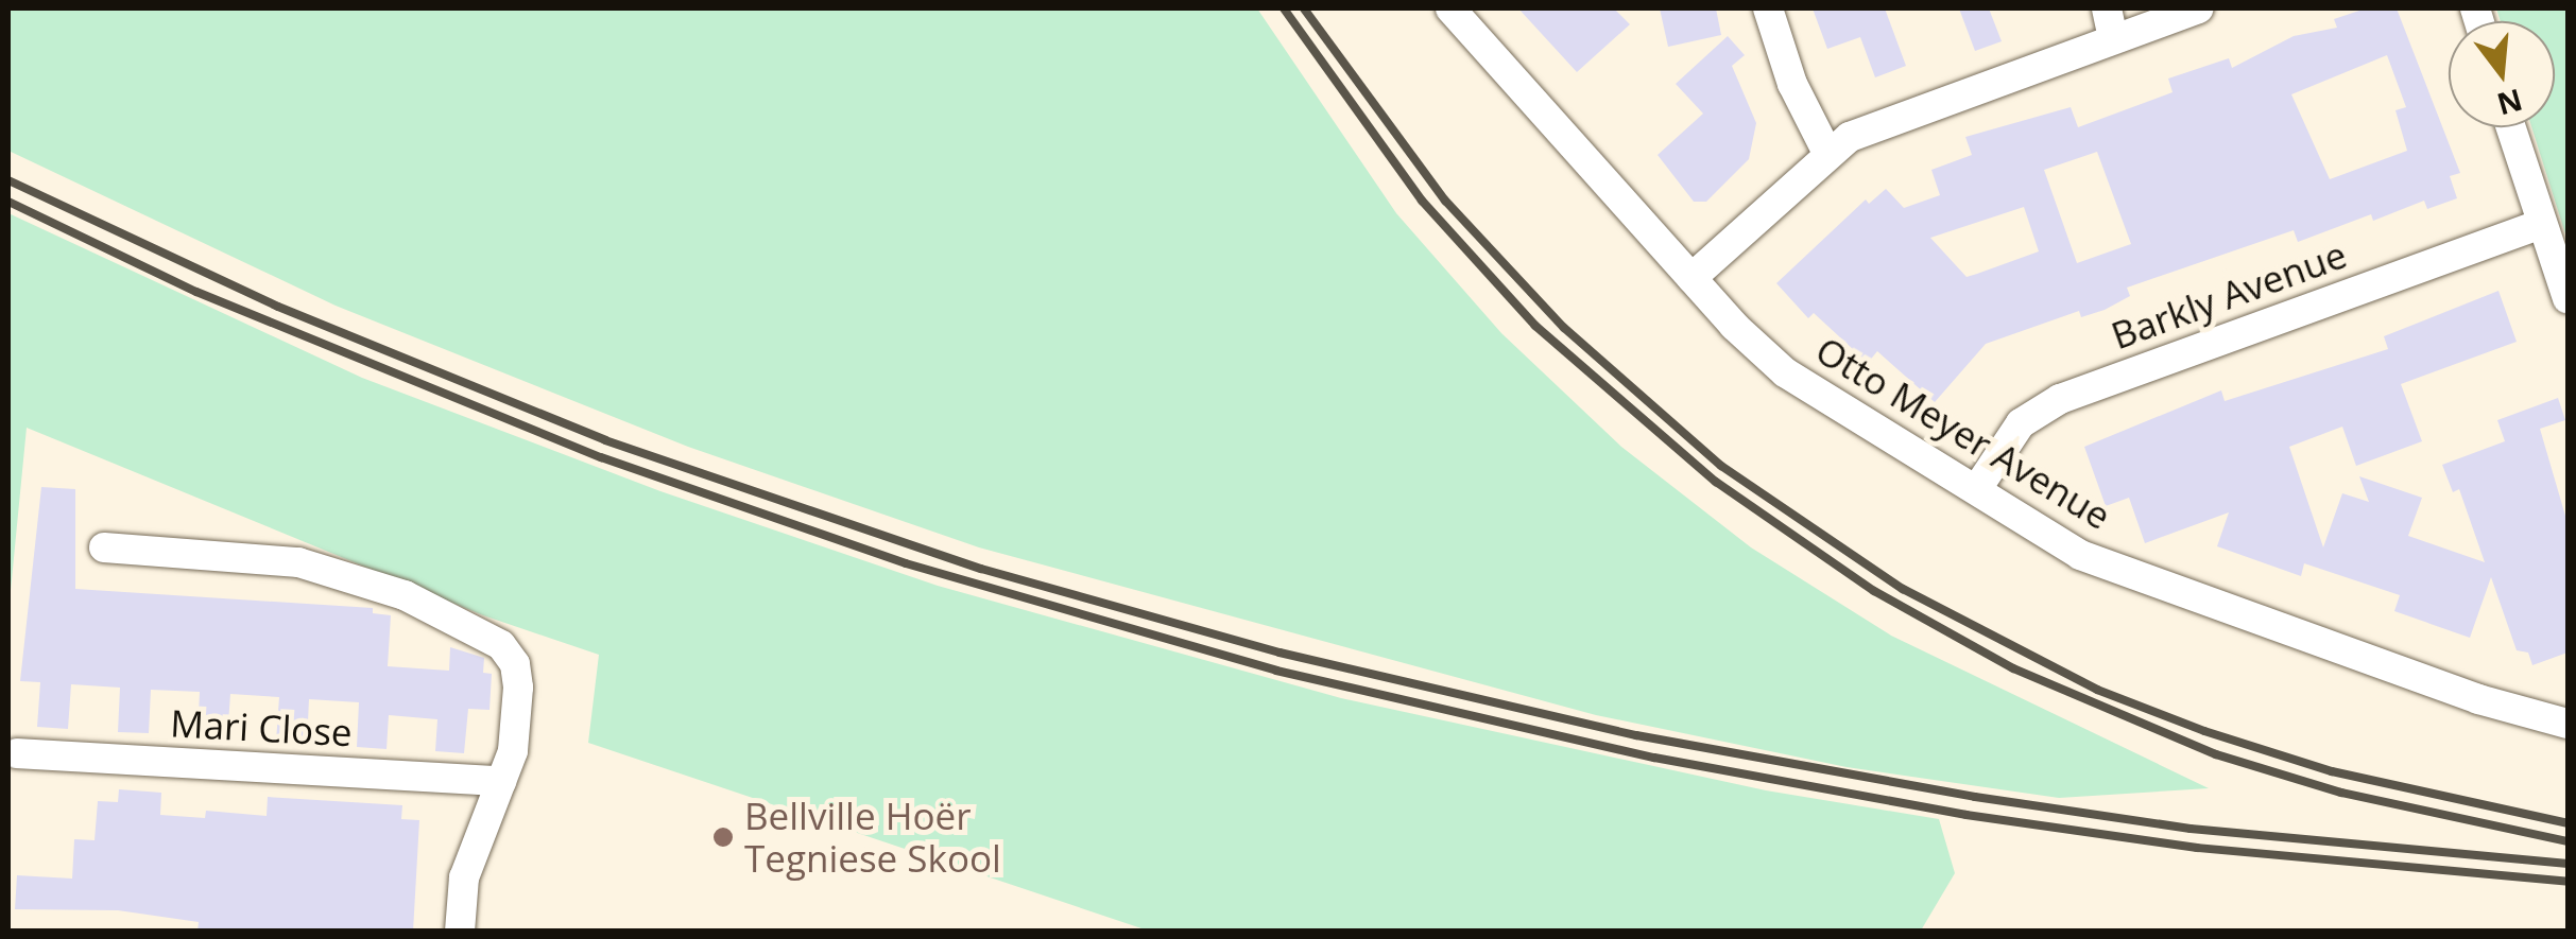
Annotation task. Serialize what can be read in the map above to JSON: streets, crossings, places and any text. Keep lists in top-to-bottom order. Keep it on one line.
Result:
{"streets":{"street":["Barkly Avenue","Otto Meyer Avenue","Mari Close"]},"crossings":[["Barkly Avenue","Otto Meyer Avenue"]],"places":["Bellville Hoër Tegniese Skool"],"north":"bottom"}
